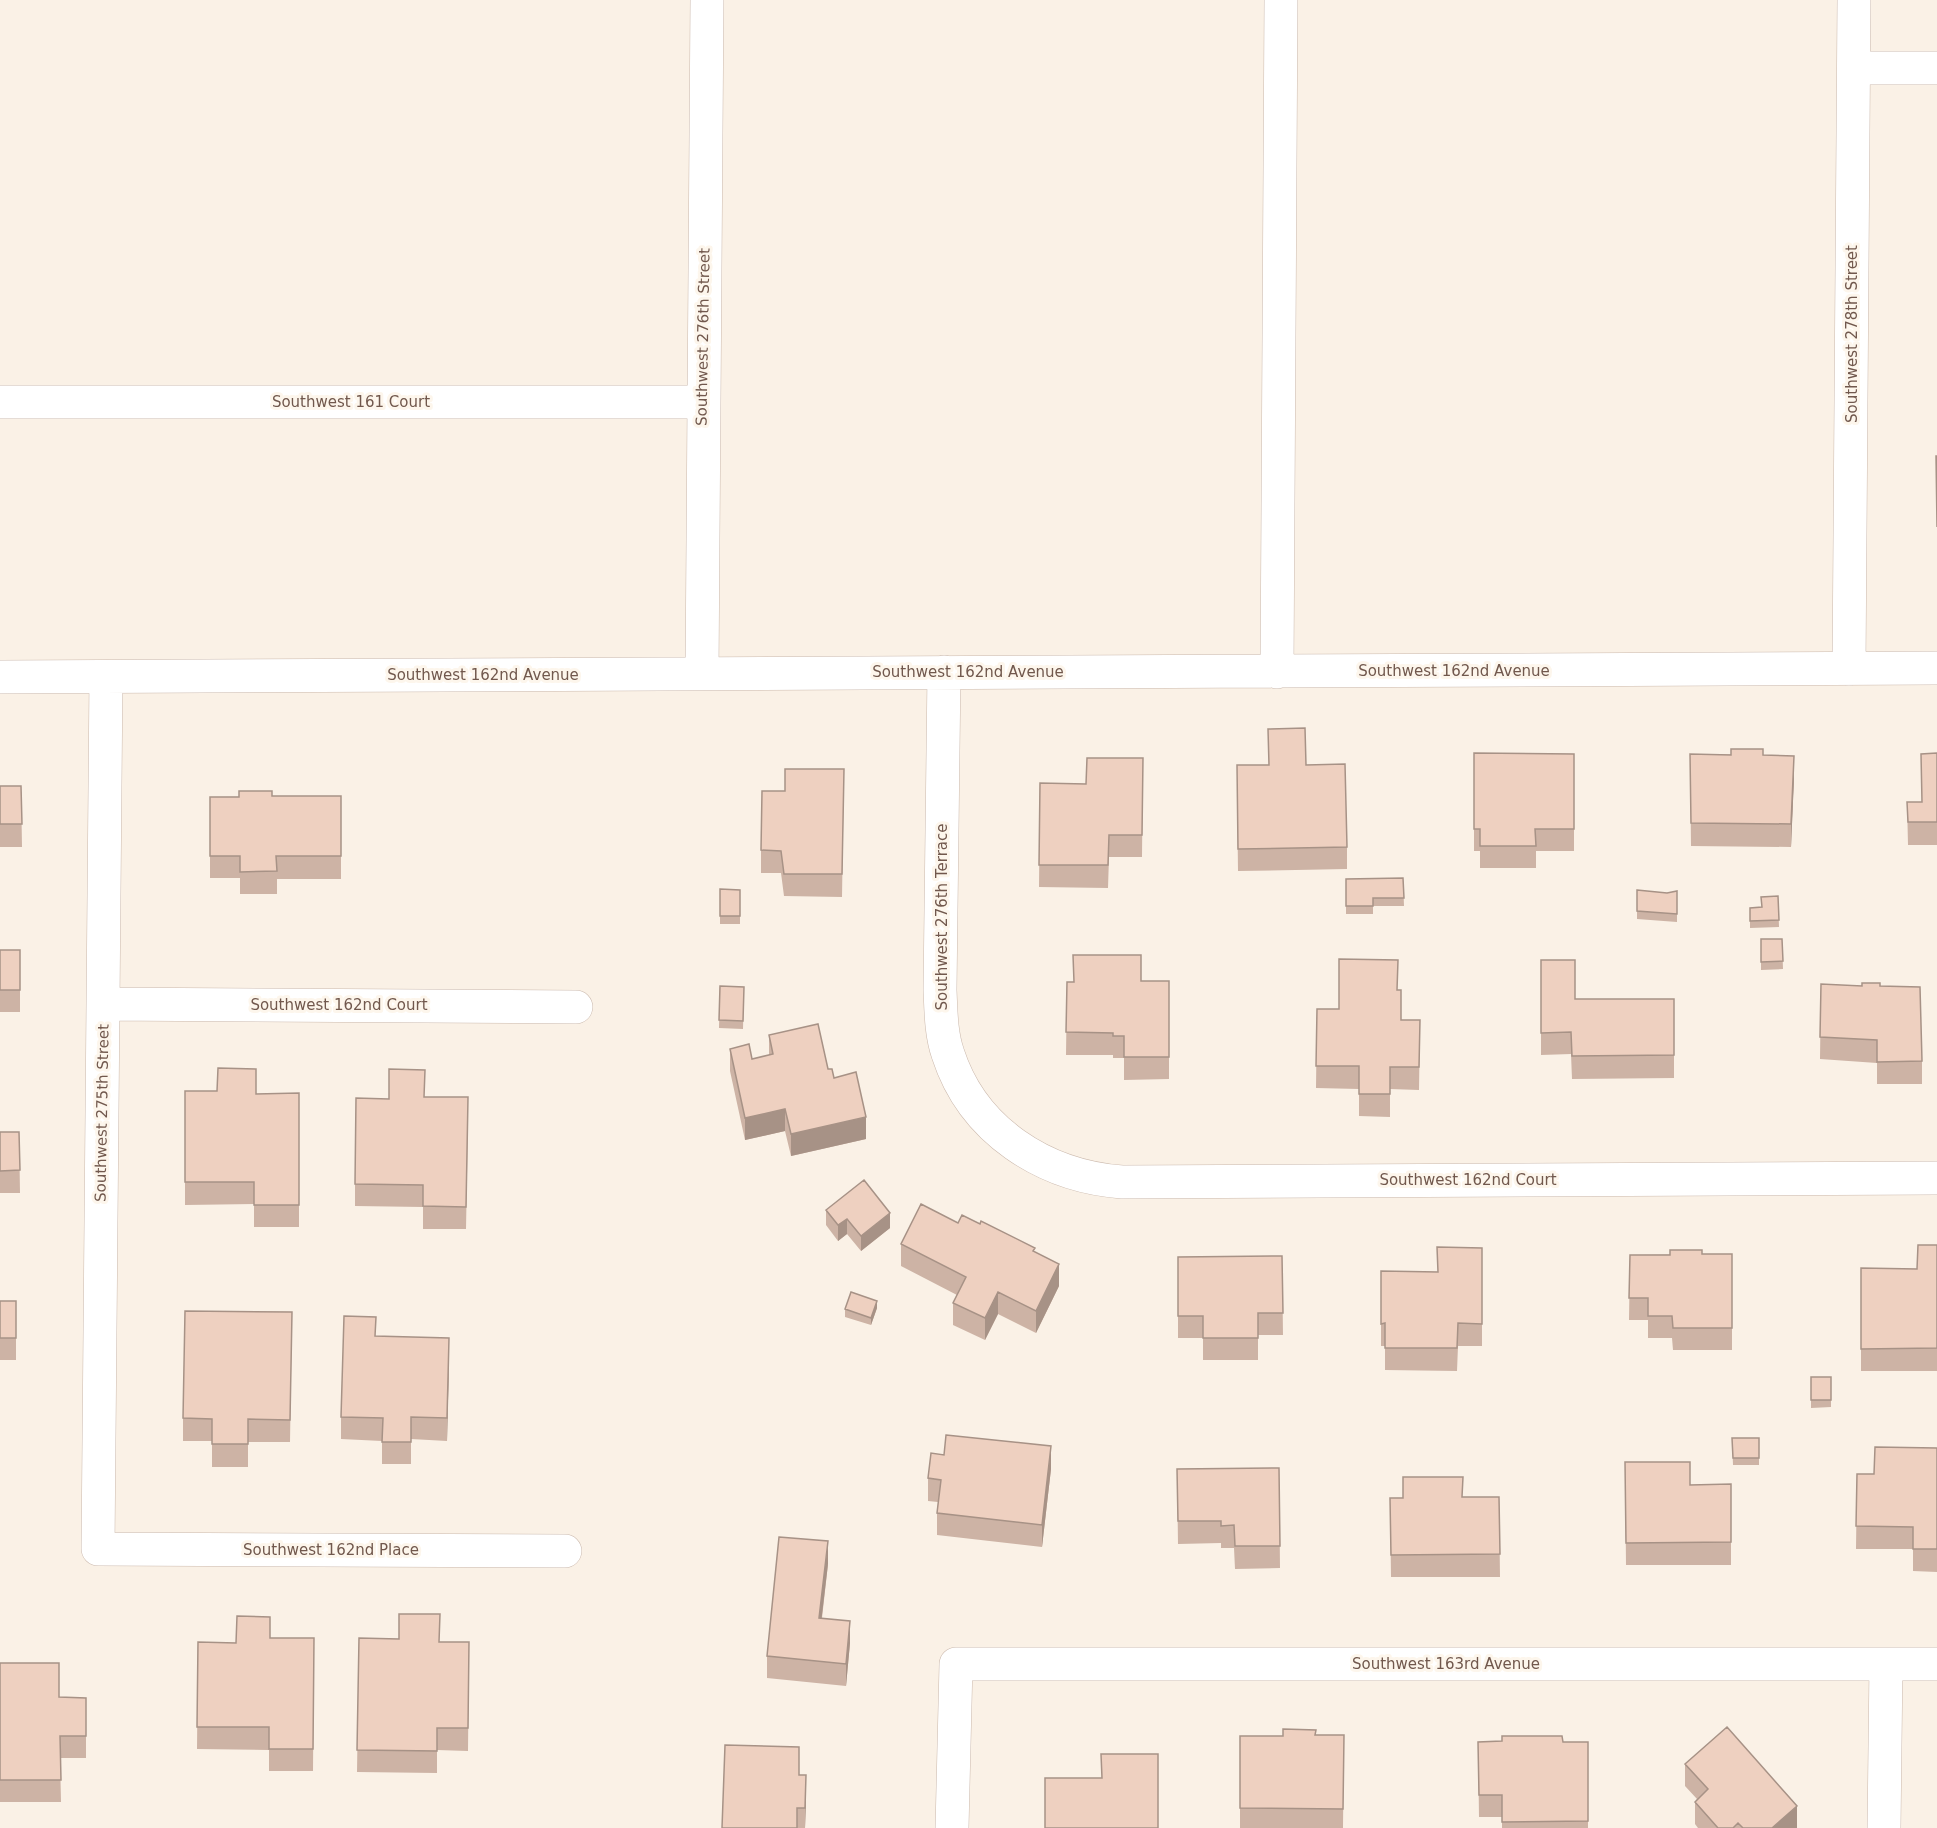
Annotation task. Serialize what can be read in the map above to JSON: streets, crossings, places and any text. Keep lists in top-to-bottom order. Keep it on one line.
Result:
{"streets":{"street":["Southwest 278th Street","Southwest 276th Street","Southwest 161 Court","Southwest 162nd Avenue","Southwest 276th Terrace","Southwest 162nd Court","Southwest 275th Street","Southwest 162nd Place","Southwest 163rd Avenue"]},"crossings":[["Southwest 278th Street","Southwest 162nd Avenue"],["Southwest 276th Street","Southwest 161 Court"],["Southwest 276th Street","Southwest 162nd Avenue"],["Southwest 162nd Avenue","Southwest 276th Terrace"],["Southwest 162nd Avenue","Southwest 275th Street"],["Southwest 276th Terrace","Southwest 162nd Court"],["Southwest 162nd Court","Southwest 275th Street"],["Southwest 275th Street","Southwest 162nd Place"]]}
